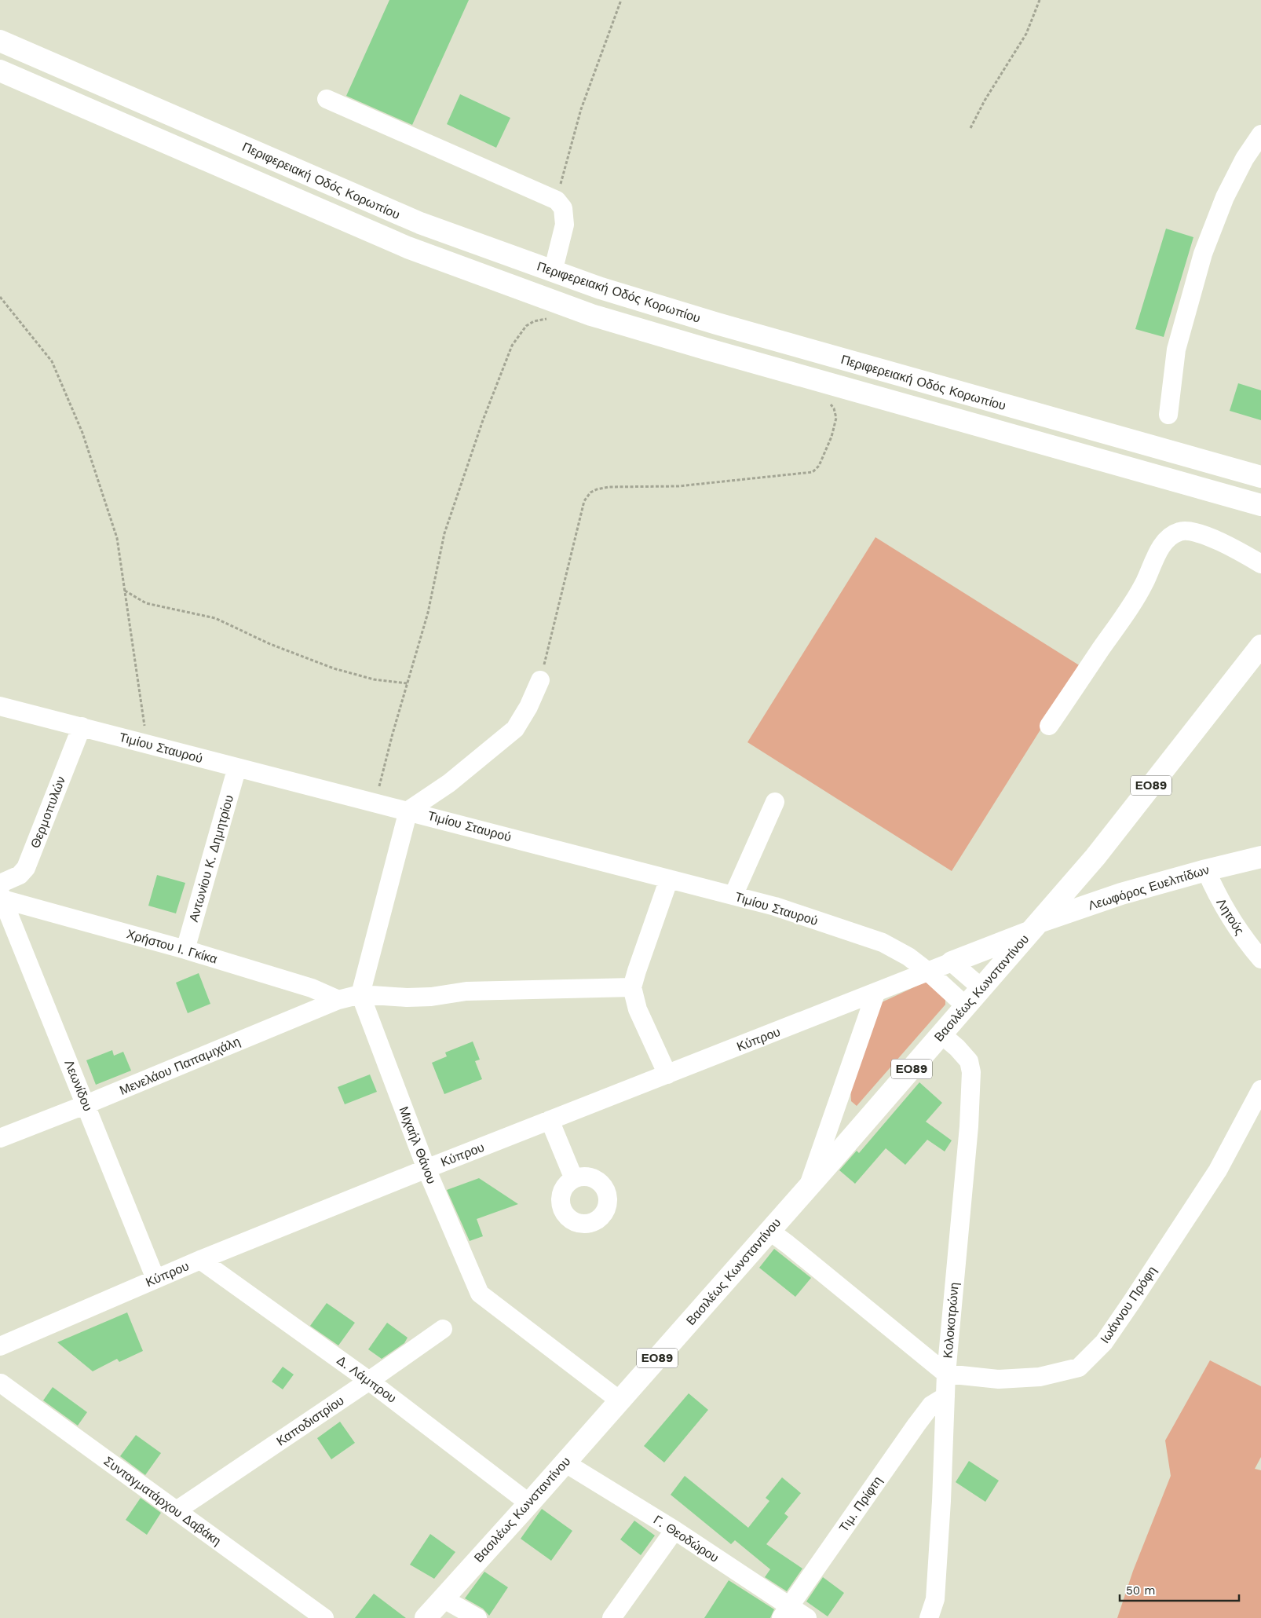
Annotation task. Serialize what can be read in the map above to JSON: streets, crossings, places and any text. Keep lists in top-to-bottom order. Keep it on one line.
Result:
{"streets":{"main road":["Περιφερειακή Οδός Κορωπίου","ΕΟ89","Λεωφόρος Ευελπίδων","Βασιλέως Κωνσταντίνου"],"street":["Τιμίου Σταυρού","Θερμοπυλών","Αντωνίου Κ. Δημητρίου","Λητούς","Χρήστου Ι. Γκίκα","Κύπρου","Μενελάου Παπαμιχάλη","Λεωνίδου","Μιχαήλ Θάνου","Ιωάννου Πρόφη","Κολοκοτρώνη","Δ. Λάμπρου","Καποδιστρίου","Συνταγματάρχου Δαβάκη","Τιμ. Πρίφτη","Γ. Θεοδώρου"]},"crossings":[["Τιμίου Σταυρού","Θερμοπυλών"],["Τιμίου Σταυρού","Αντωνίου Κ. Δημητρίου"],["Τιμίου Σταυρού","Βασιλέως Κωνσταντίνου"],["Τιμίου Σταυρού","Κύπρου"],["ΕΟ89","Λεωφόρος Ευελπίδων"],["ΕΟ89","Βασιλέως Κωνσταντίνου"],["Θερμοπυλών","Χρήστου Ι. Γκίκα"],["Θερμοπυλών","Λεωνίδου"],["Αντωνίου Κ. Δημητρίου","Χρήστου Ι. Γκίκα"],["Λεωφόρος Ευελπίδων","Λητούς"],["Λεωφόρος Ευελπίδων","Βασιλέως Κωνσταντίνου"],["Λεωφόρος Ευελπίδων","Κύπρου"],["Χρήστου Ι. Γκίκα","Μενελάου Παπαμιχάλη"],["Χρήστου Ι. Γκίκα","Λεωνίδου"],["Βασιλέως Κωνσταντίνου","Μιχαήλ Θάνου"],["Βασιλέως Κωνσταντίνου","Κολοκοτρώνη"],["Βασιλέως Κωνσταντίνου","Δ. Λάμπρου"],["Βασιλέως Κωνσταντίνου","Γ. Θεοδώρου"],["Κύπρου","Λεωνίδου"],["Κύπρου","Μιχαήλ Θάνου"],["Κύπρου","Δ. Λάμπρου"],["Μενελάου Παπαμιχάλη","Λεωνίδου"],["Μενελάου Παπαμιχάλη","Μιχαήλ Θάνου"],["Ιωάννου Πρόφη","Κολοκοτρώνη"],["Κολοκοτρώνη","Τιμ. Πρίφτη"],["Δ. Λάμπρου","Καποδιστρίου"],["Καποδιστρίου","Συνταγματάρχου Δαβάκη"],["Τιμ. Πρίφτη","Γ. Θεοδώρου"]],"scale_bar":"50 m"}
